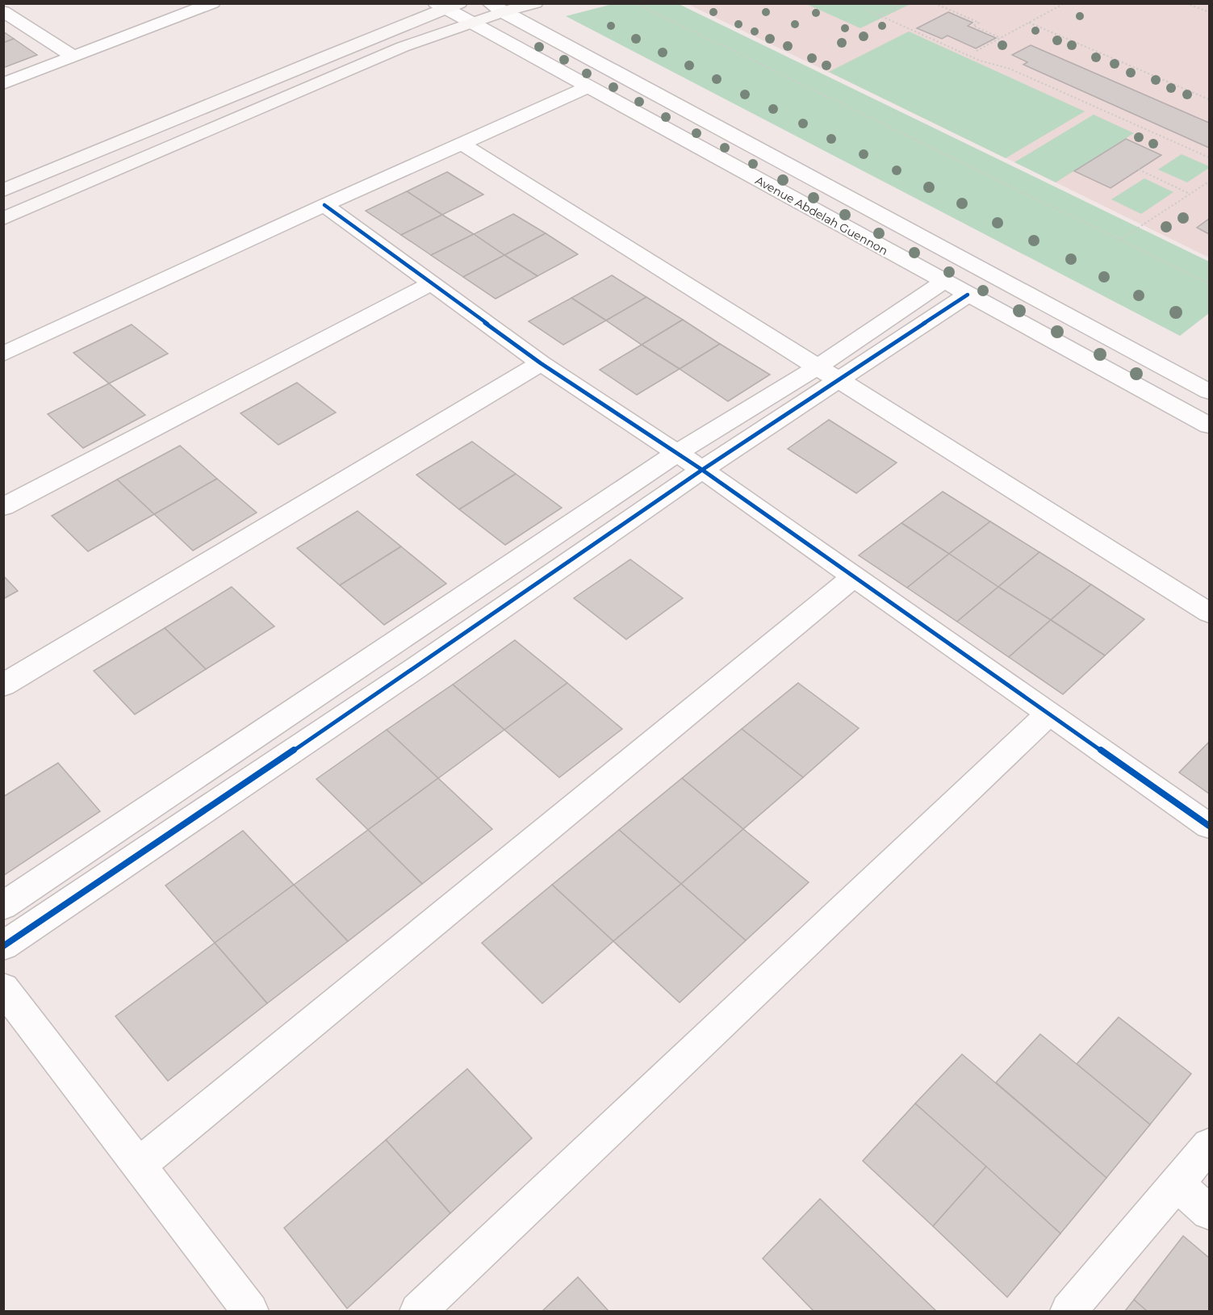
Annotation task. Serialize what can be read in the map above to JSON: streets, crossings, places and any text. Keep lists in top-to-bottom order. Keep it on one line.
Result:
{"streets":{"street":["Avenue Abdelah Guennon"]}}
